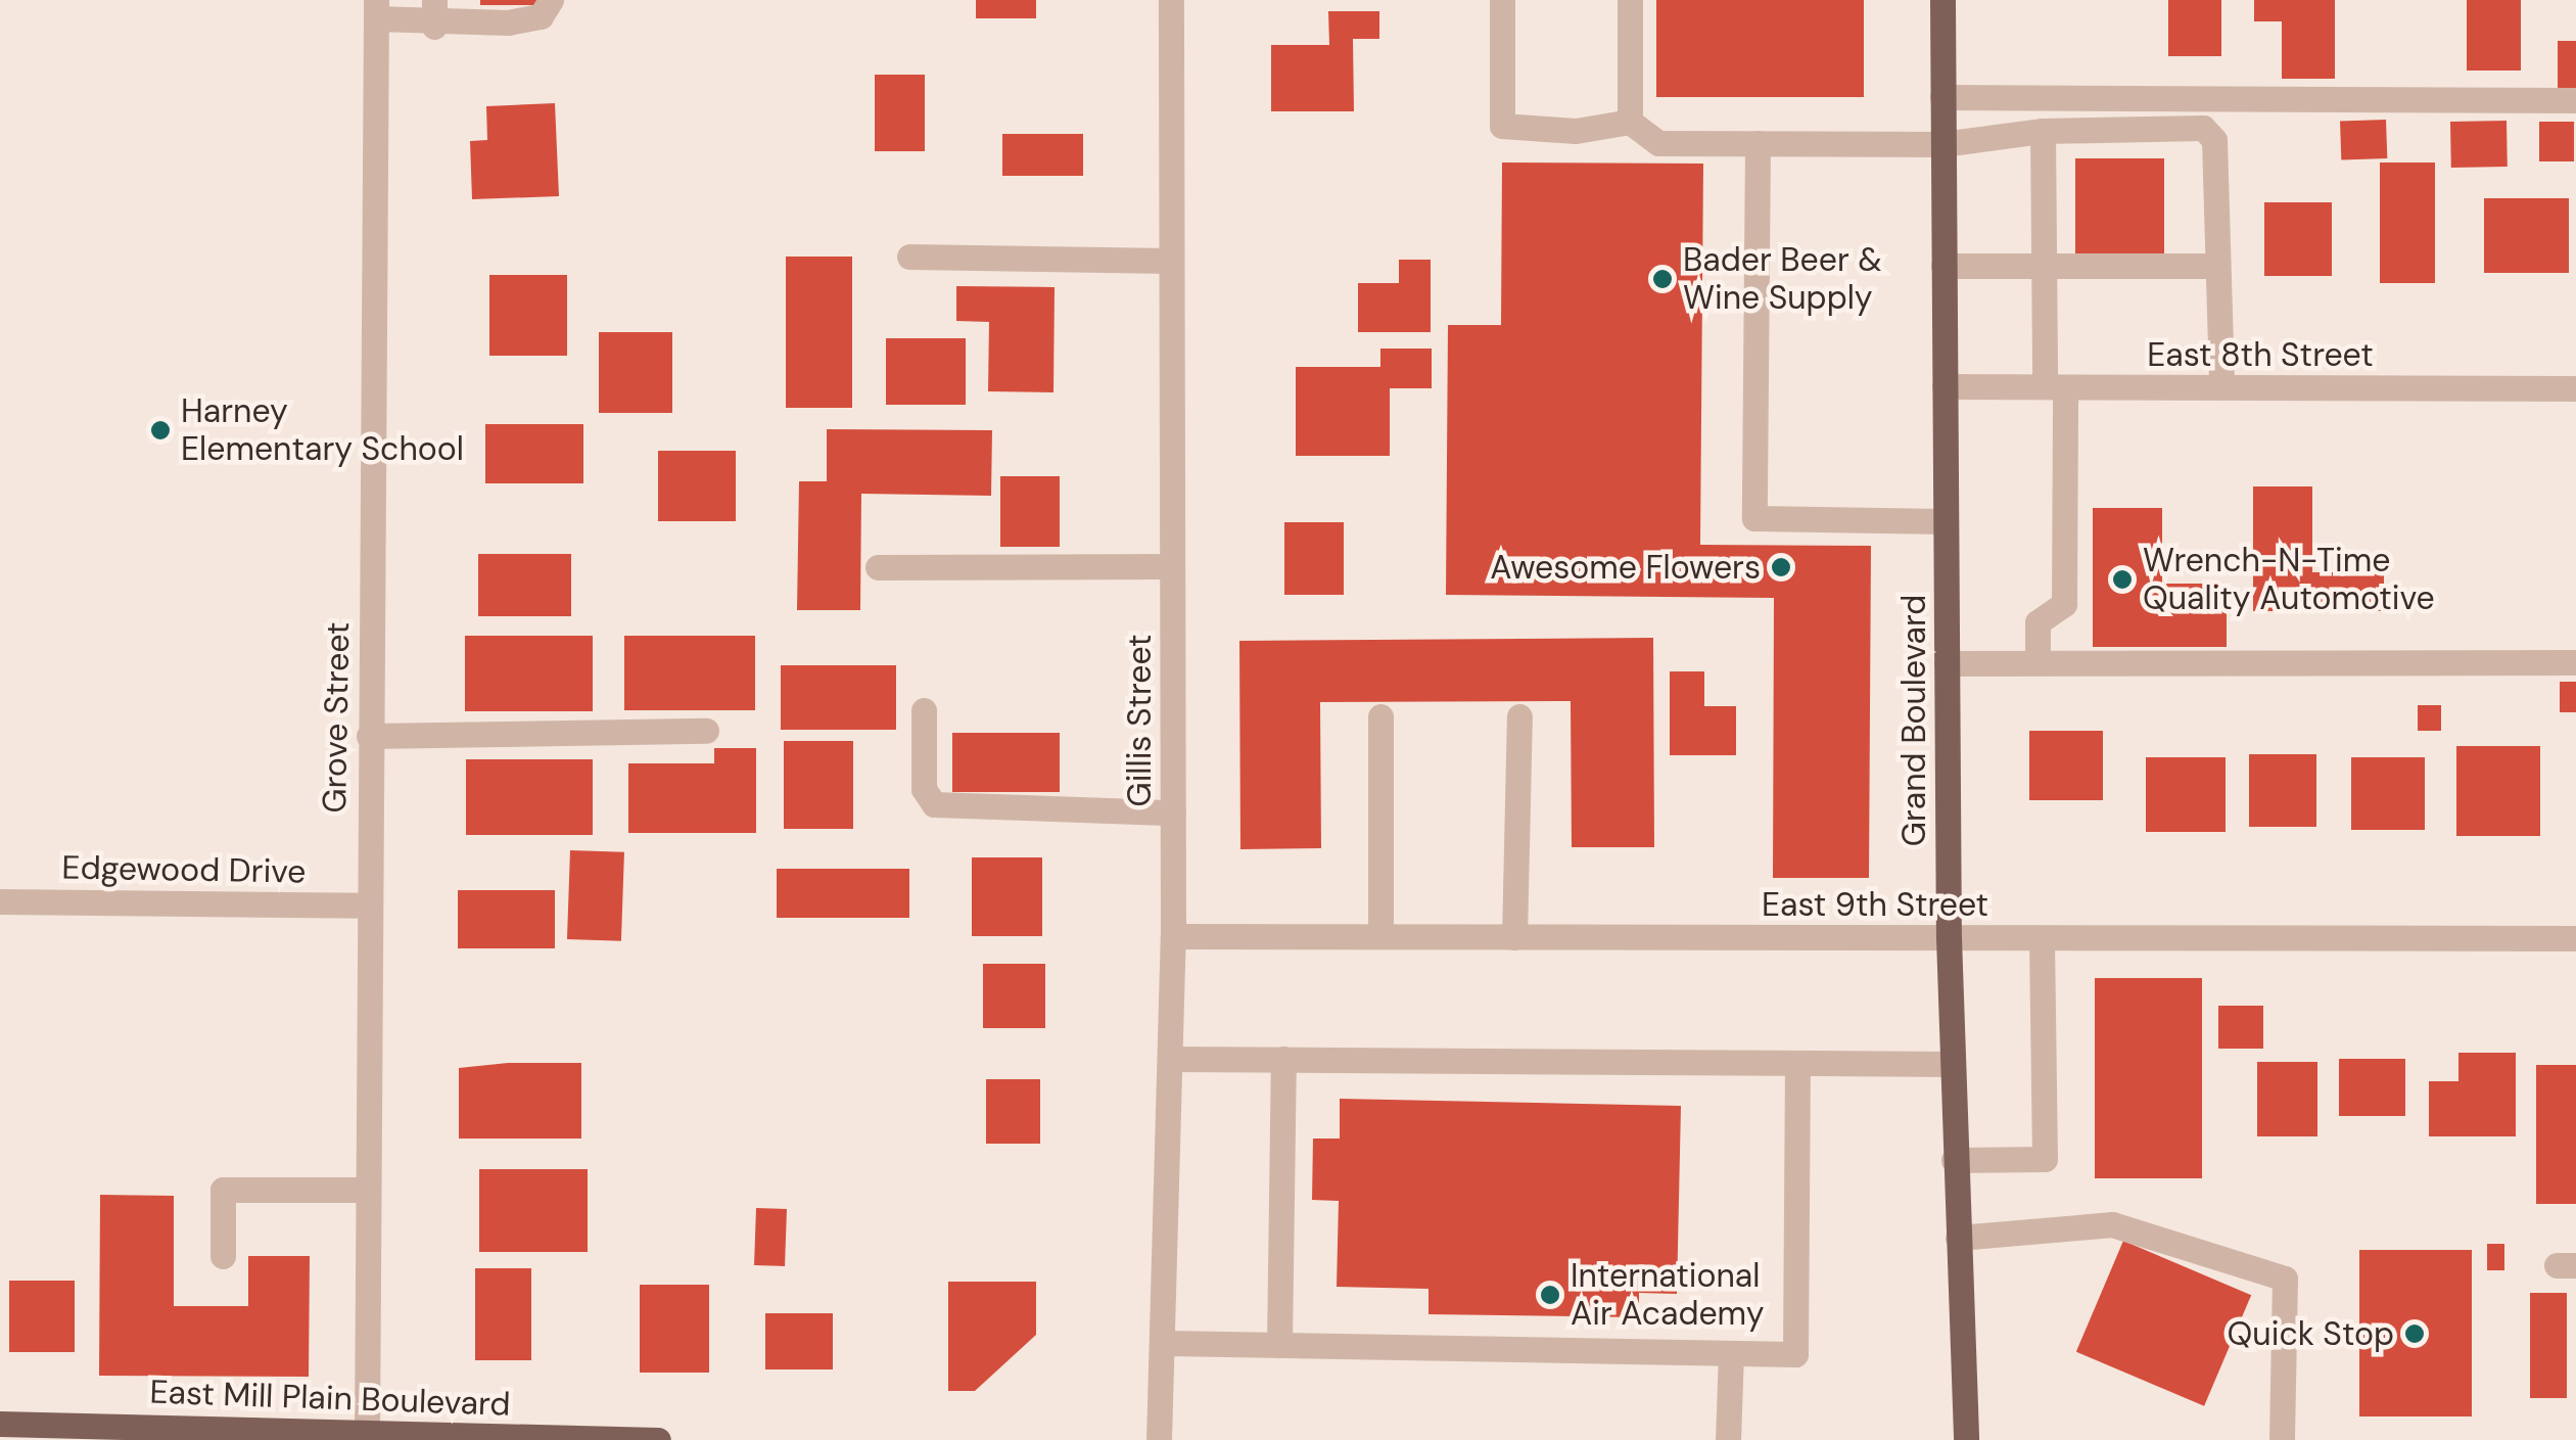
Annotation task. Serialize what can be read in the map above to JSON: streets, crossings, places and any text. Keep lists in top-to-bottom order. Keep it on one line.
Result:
{"streets":{"main road":["Grand Boulevard","East Mill Plain Boulevard"],"street":["East 8th Street","Grove Street","Gillis Street","Edgewood Drive","East 9th Street"]},"crossings":[["East 8th Street","Grand Boulevard"],["Grove Street","Edgewood Drive"],["Grove Street","East Mill Plain Boulevard"],["Gillis Street","East 9th Street"],["Grand Boulevard","East 9th Street"]],"places":["Bader Beer & Wine Supply","Harney Elementary School","Awesome Flowers","Wrench-N-Time Quality Automotive","International Air Academy","Quick Stop"]}
